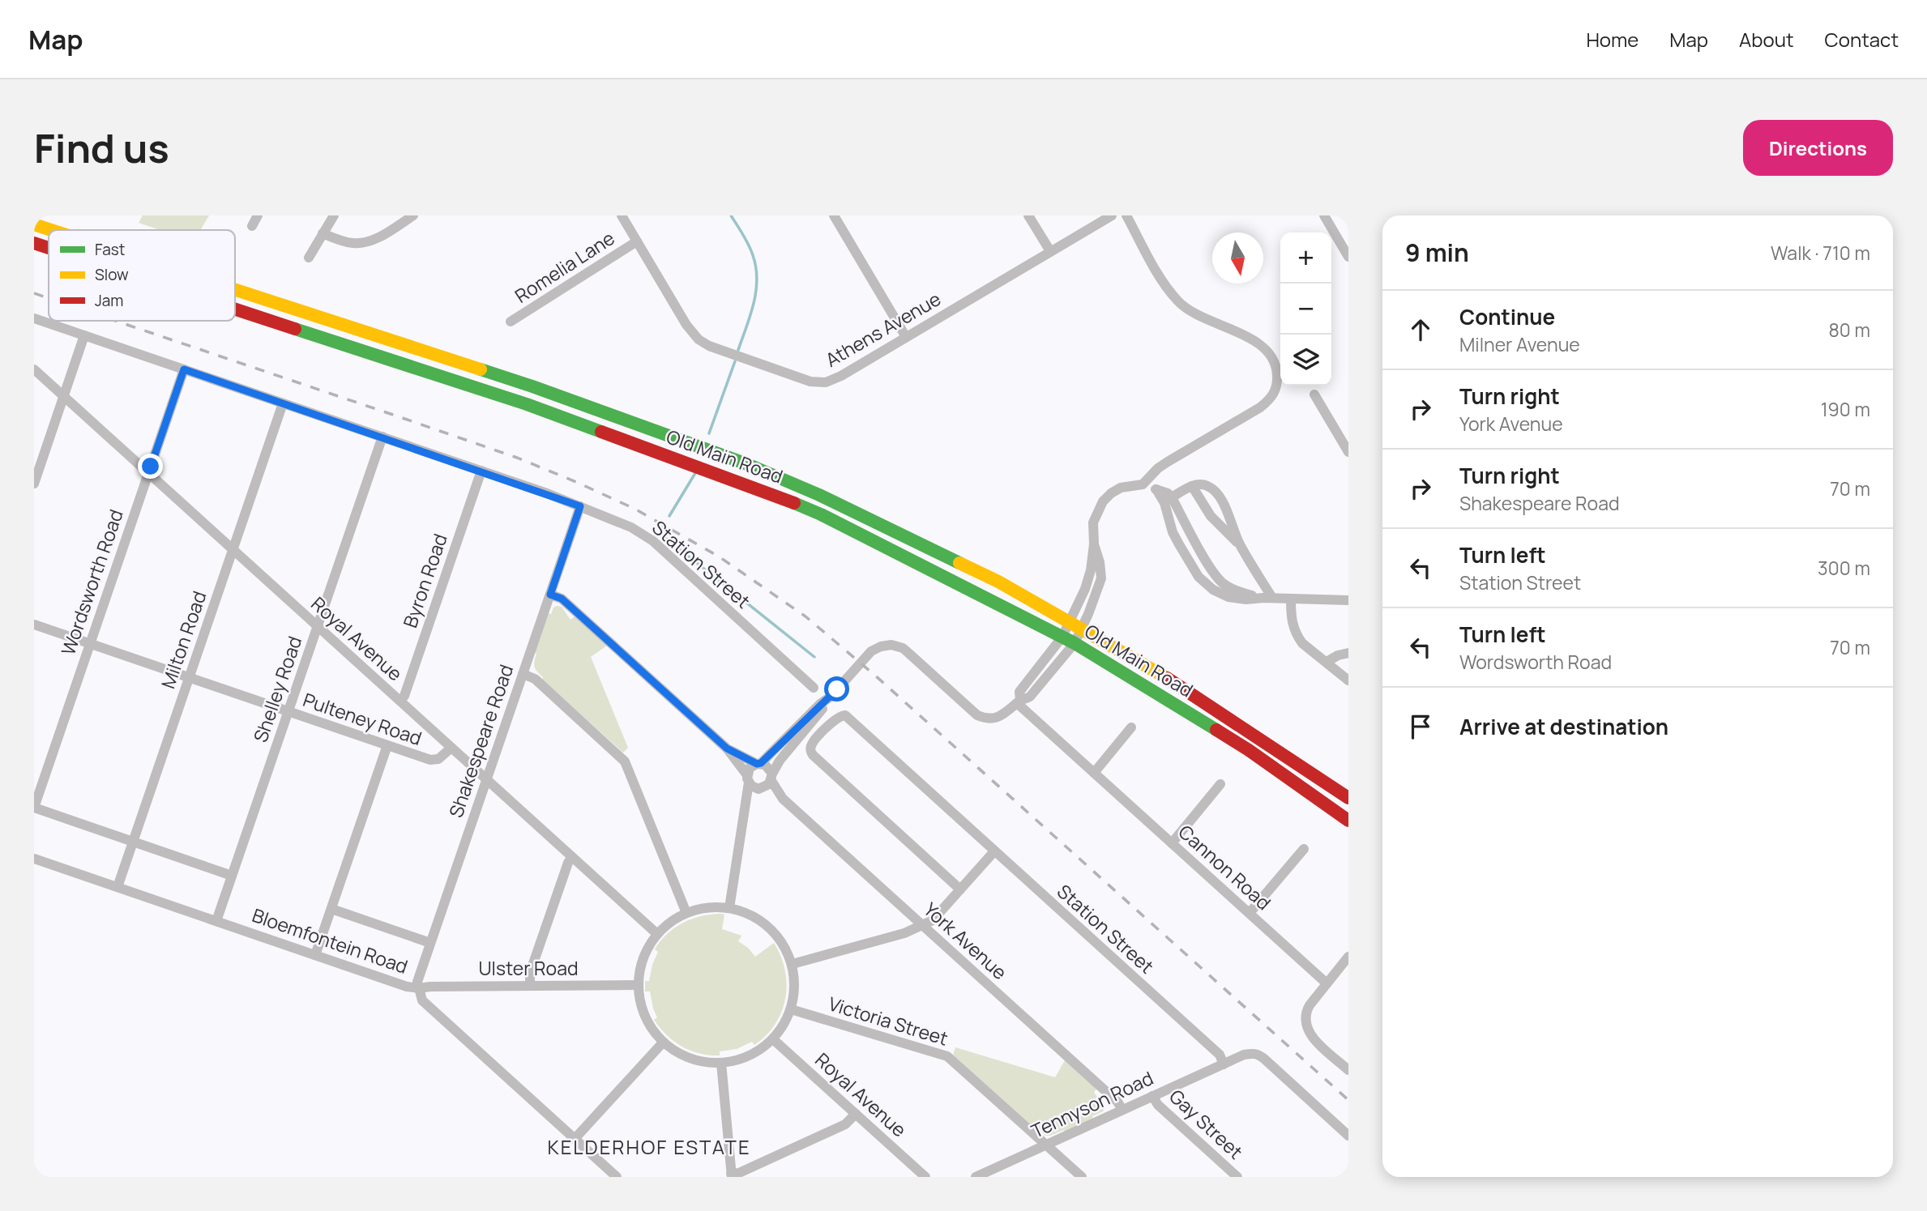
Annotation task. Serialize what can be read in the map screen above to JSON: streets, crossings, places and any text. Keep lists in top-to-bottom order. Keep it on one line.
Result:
{"streets":{"main road":["Old Main Road"],"street":["Romelia Lane","Athens Avenue","Station Street","Byron Road","Wordsworth Road","Royal Avenue","Milton Road","Shelley Road","Pulteney Road","Shakespeare Road","Cannon Road","Bloemfontein Road","York Avenue","Ulster Road","Victoria Street","Tennyson Road","Gay Street"]},"crossings":[["Romelia Lane","Athens Avenue"],["Station Street","Byron Road"],["Station Street","Wordsworth Road"],["Station Street","Milton Road"],["Station Street","Shelley Road"],["Station Street","Shakespeare Road"],["Station Street","Tennyson Road"],["Byron Road","Royal Avenue"],["Wordsworth Road","Royal Avenue"],["Wordsworth Road","Pulteney Road"],["Royal Avenue","Milton Road"],["Royal Avenue","Shelley Road"],["Royal Avenue","Pulteney Road"],["Royal Avenue","Shakespeare Road"],["Royal Avenue","Ulster Road"],["Royal Avenue","Victoria Street"],["Milton Road","Pulteney Road"],["Milton Road","Bloemfontein Road"],["Shelley Road","Pulteney Road"],["Shelley Road","Bloemfontein Road"],["Shakespeare Road","Bloemfontein Road"],["Shakespeare Road","Ulster Road"],["Bloemfontein Road","Ulster Road"],["York Avenue","Tennyson Road"],["Ulster Road","Victoria Street"],["Victoria Street","Tennyson Road"],["Tennyson Road","Gay Street"]],"districts":["KELDERHOF ESTATE"],"legend":["Fast","Slow","Jam"],"north":"bottom","page":{"header":"Map","nav":["Home","Map","About","Contact"],"buttons":"Directions","title":"Find us","heading":["9 min","Walk · 710 m"],"map_buttons":["+","−"],"list":[["Continue","Milner Avenue","80 m"],["Turn right","York Avenue","190 m"],["Turn right","Shakespeare Road","70 m"],["Turn left","Station Street","300 m"],["Turn left","Wordsworth Road","70 m"],"Arrive at destination"]}}
